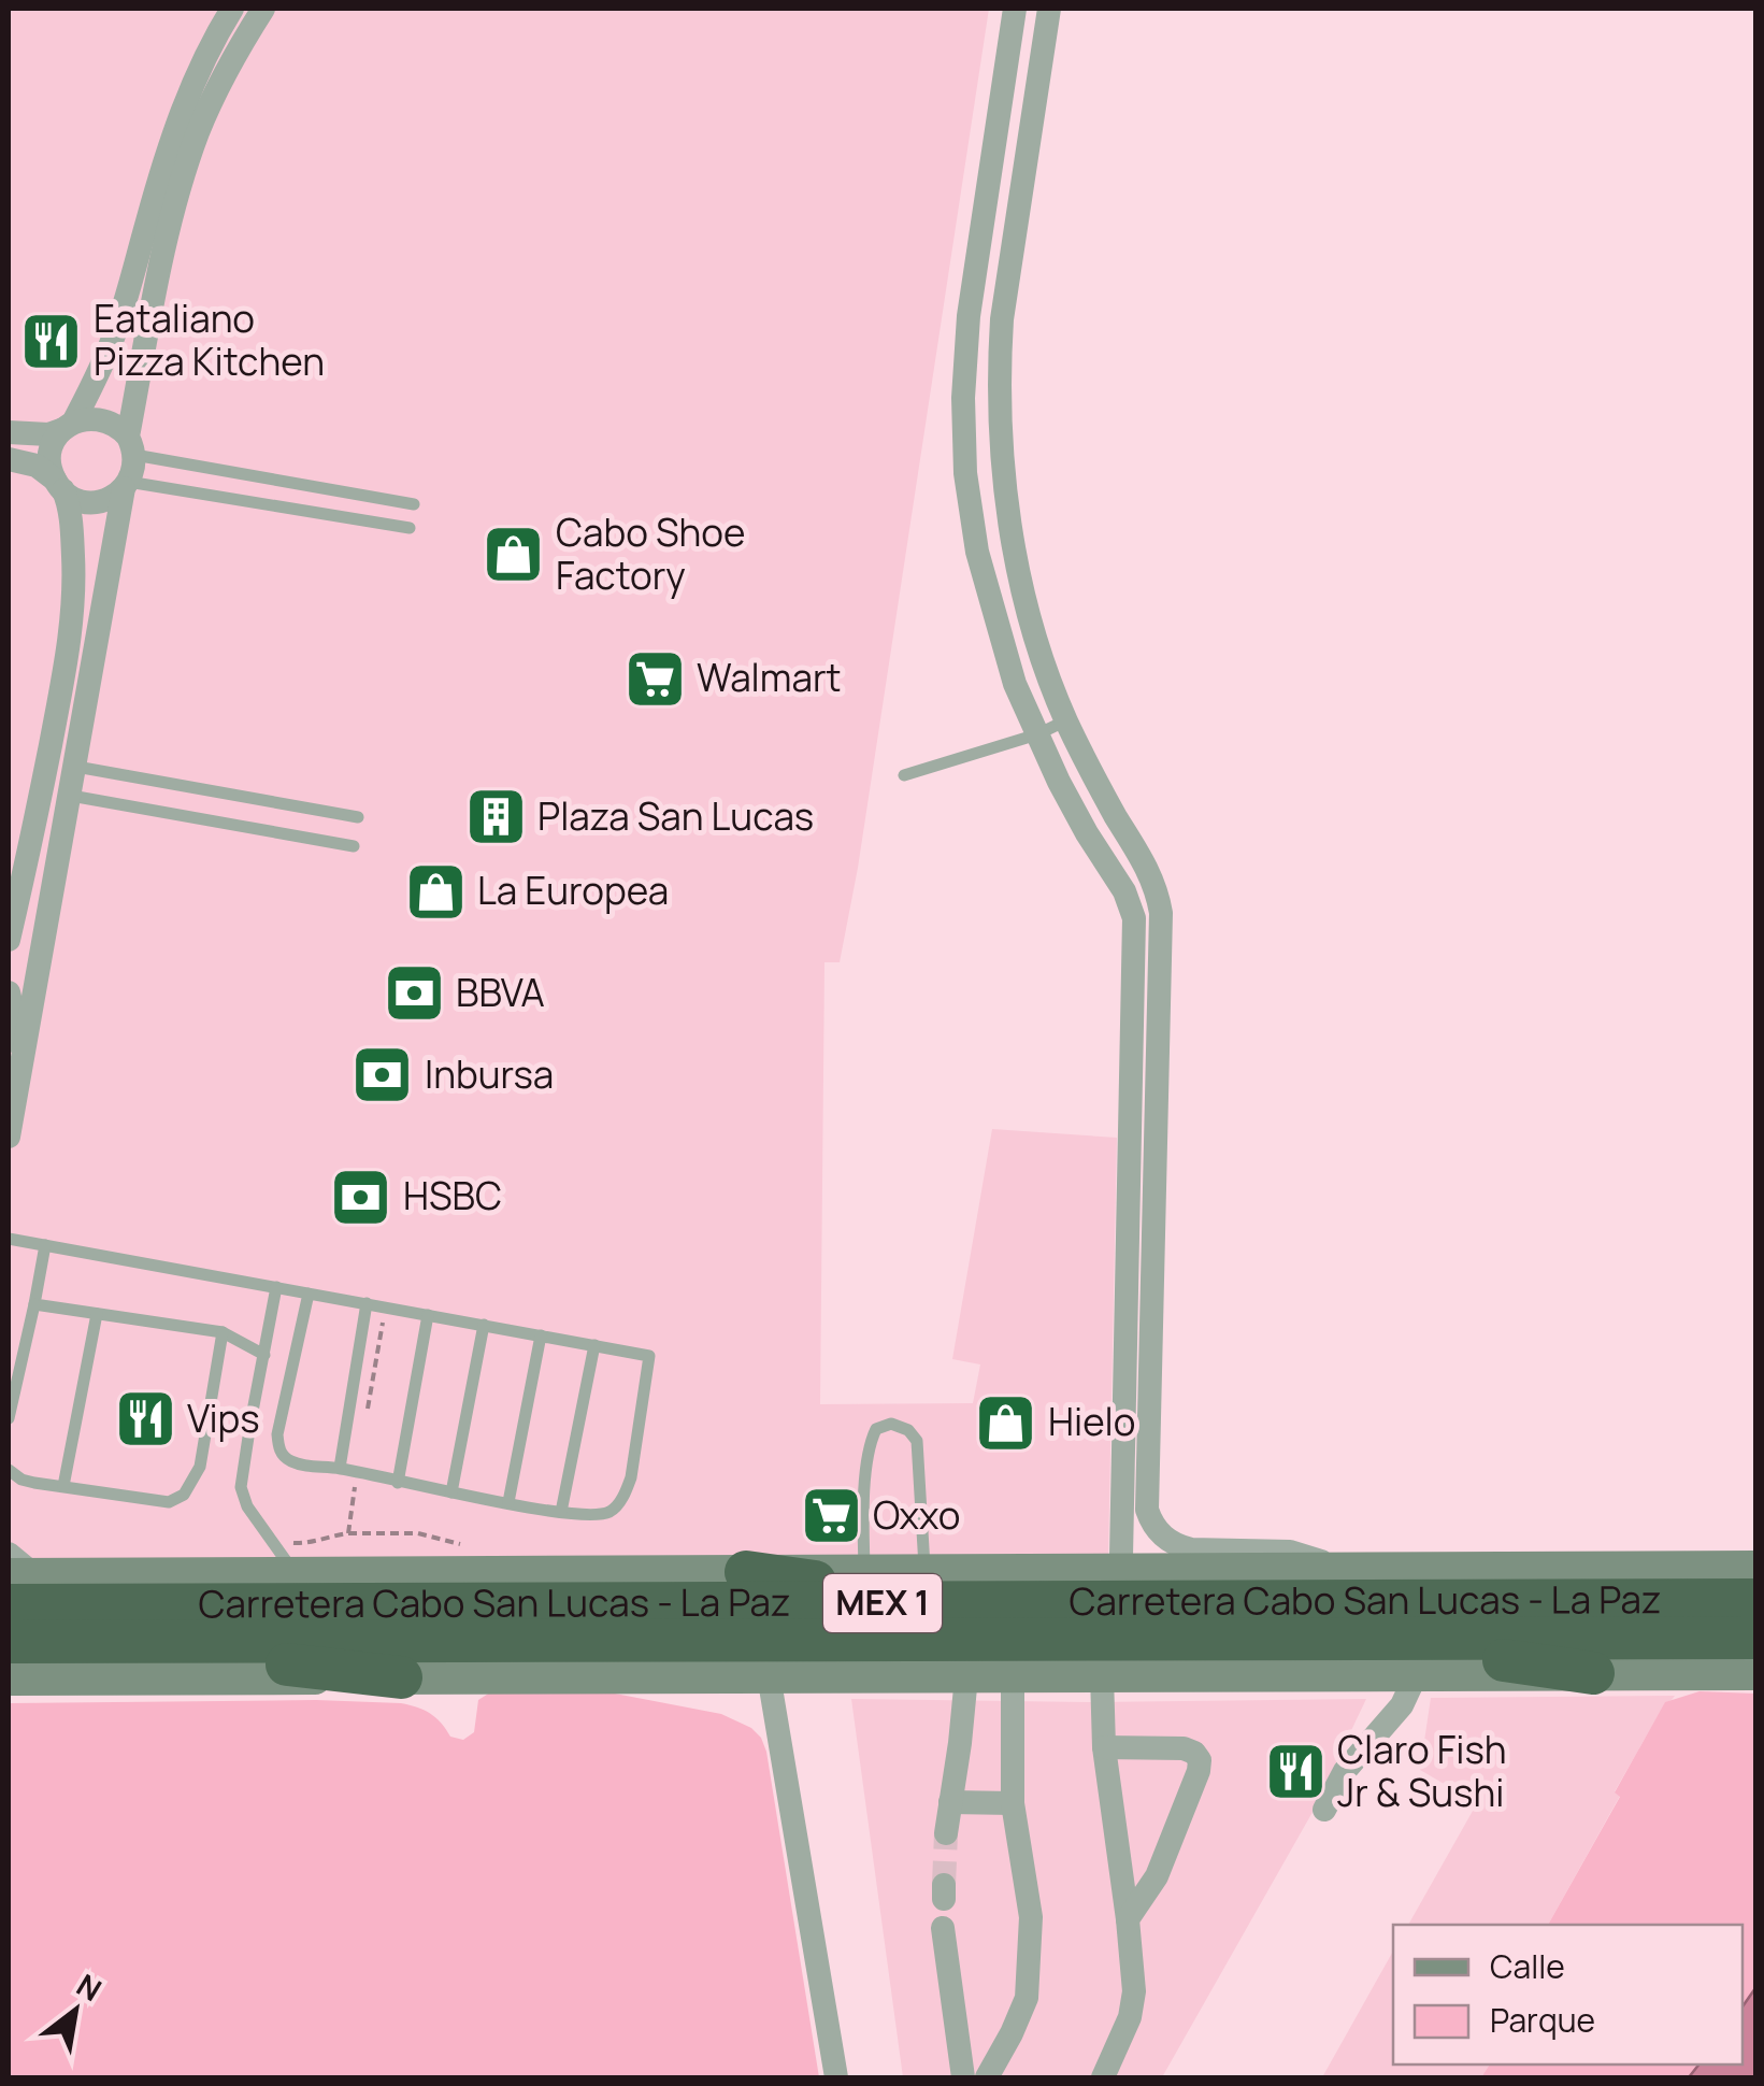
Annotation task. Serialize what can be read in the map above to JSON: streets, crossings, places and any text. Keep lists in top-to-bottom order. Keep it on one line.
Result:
{"streets":{"highway":["Carretera Cabo San Lucas - La Paz","MEX 1"]},"places":{"restaurant":["Eataliano Pizza Kitchen","Vips","Claro Fish Jr & Sushi"],"shop":["Cabo Shoe Factory","La Europea","Hielo"],"supermarket":["Walmart","Oxxo"],"building":["Plaza San Lucas"],"bank":["BBVA","Inbursa","HSBC"]},"legend":["Calle","Parque"],"north":"top right"}
